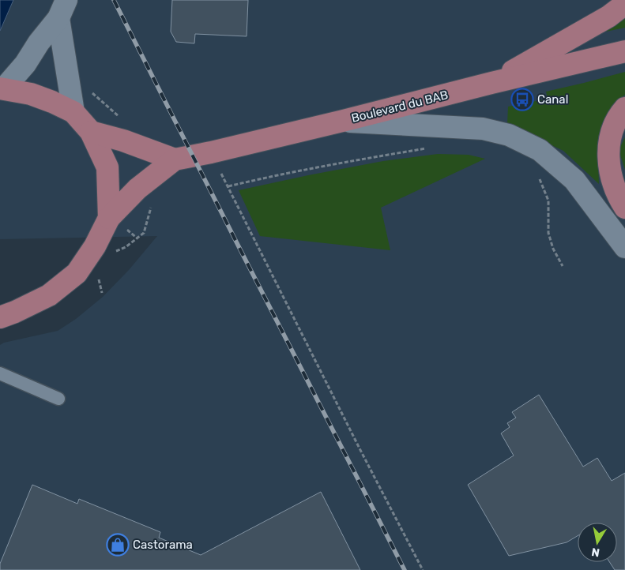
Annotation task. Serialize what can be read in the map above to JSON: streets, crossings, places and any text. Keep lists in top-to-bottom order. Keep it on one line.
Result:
{"streets":{"main road":["Boulevard du BAB"]},"places":{"bus stop":["Canal"],"shop":["Castorama"]},"north":"bottom"}
